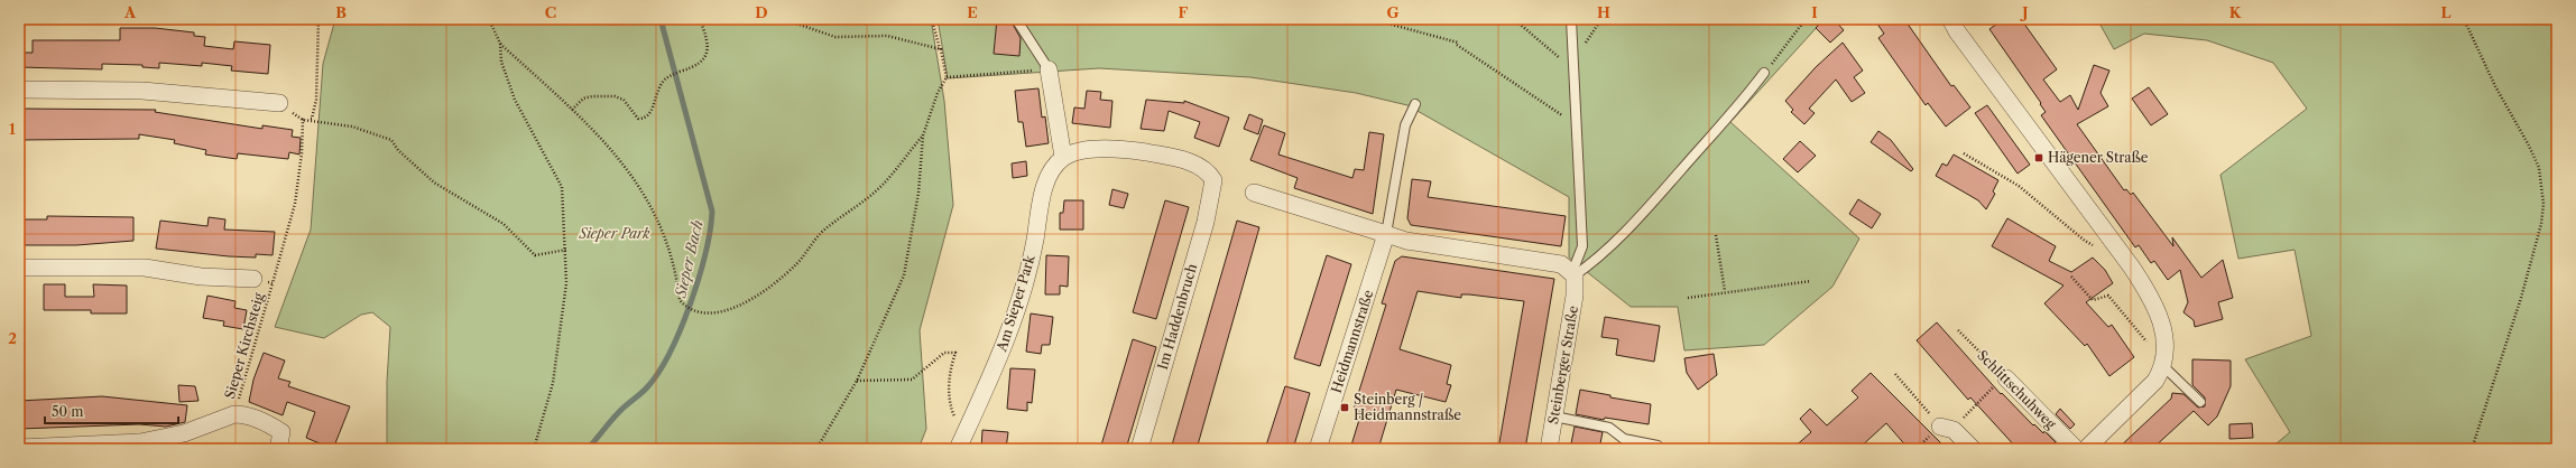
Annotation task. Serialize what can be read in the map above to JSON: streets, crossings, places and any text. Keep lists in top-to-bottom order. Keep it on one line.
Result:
{"streets":{"street":["Am Sieper Park","Im Haddenbruch","Heidmannstraße","Steinberger Straße","Schlittschuhweg"],"path":["Sieper Kirchsteig"]},"crossings":[["Am Sieper Park","Im Haddenbruch"]],"water":["Sieper Bach"],"parks":["Sieper Park"],"places":{"transit":["Hägener Straße","Steinberg / Heidmannstraße"]},"scale_bar":"50 m","grid":{"columns":["A","B","C","D","E","F","G","H","I","J","K","L"],"rows":["1","2"]}}
